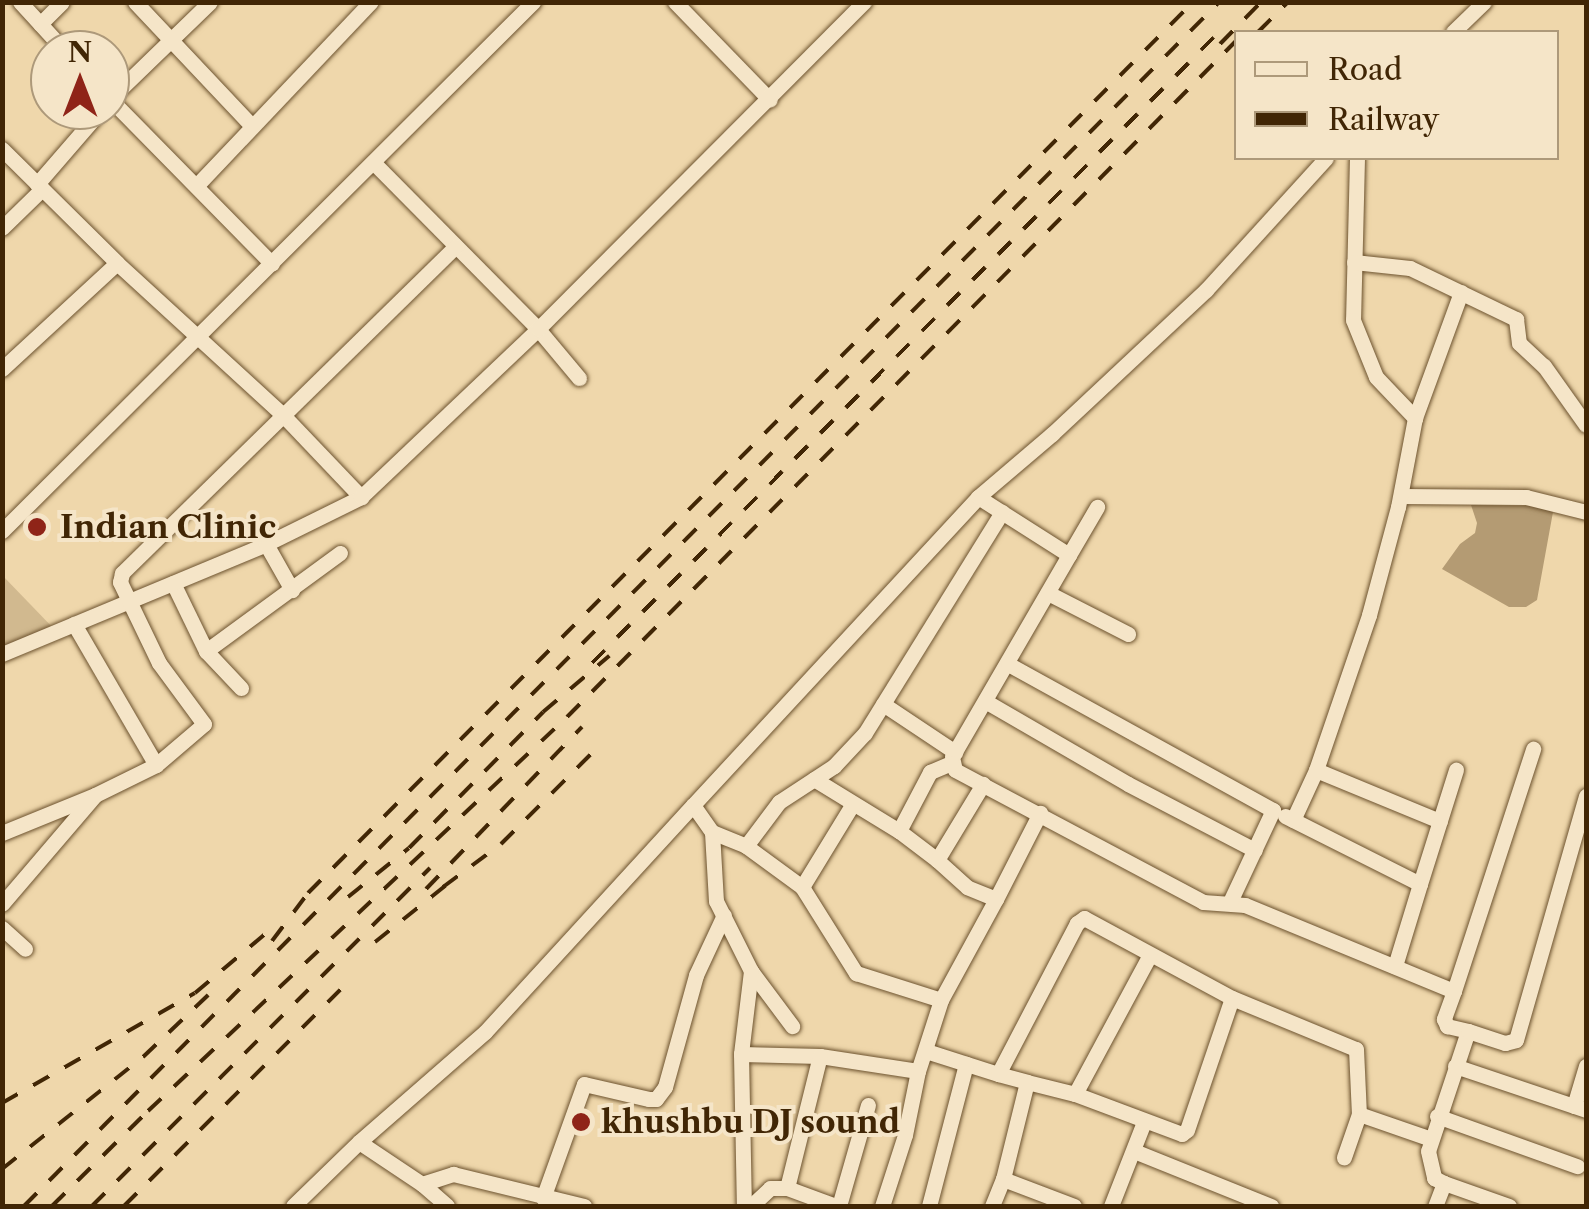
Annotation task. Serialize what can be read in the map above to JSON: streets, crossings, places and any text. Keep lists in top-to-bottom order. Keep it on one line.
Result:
{"places":["Indian Clinic","khushbu DJ sound"],"legend":["Road","Railway"],"north":"top"}
